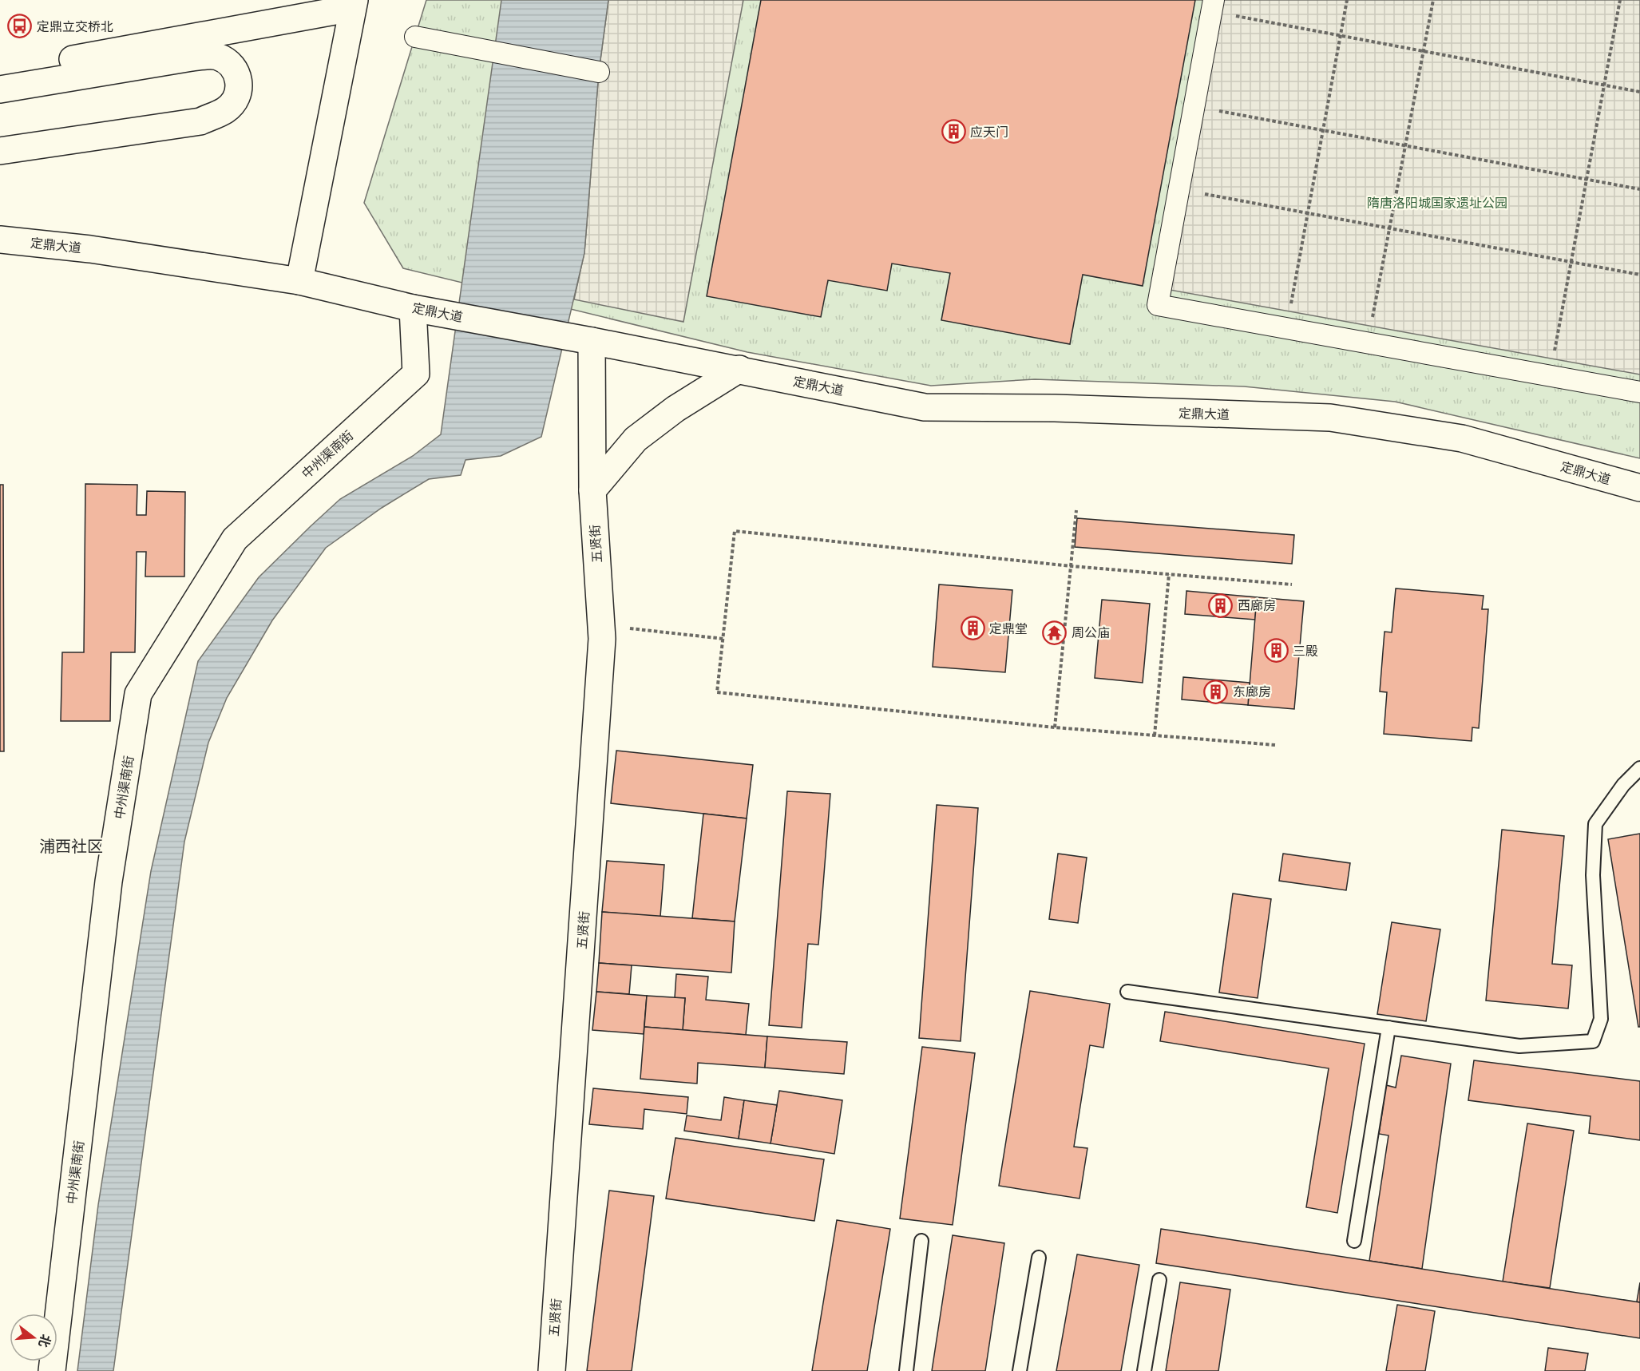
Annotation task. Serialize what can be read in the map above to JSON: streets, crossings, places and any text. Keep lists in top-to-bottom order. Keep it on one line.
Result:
{"streets":{"main road":["定鼎大道","中州渠南街","五贤街"]},"crossings":[["定鼎大道","中州渠南街"],["定鼎大道","五贤街"]],"districts":["浦西社区"],"parks":["隋唐洛阳城国家遗址公园"],"places":{"bus stop":["定鼎立交桥北"],"building":["应天门","西廊房","定鼎堂","三殿","东廊房"],"temple":["周公庙"]},"north":"right"}
